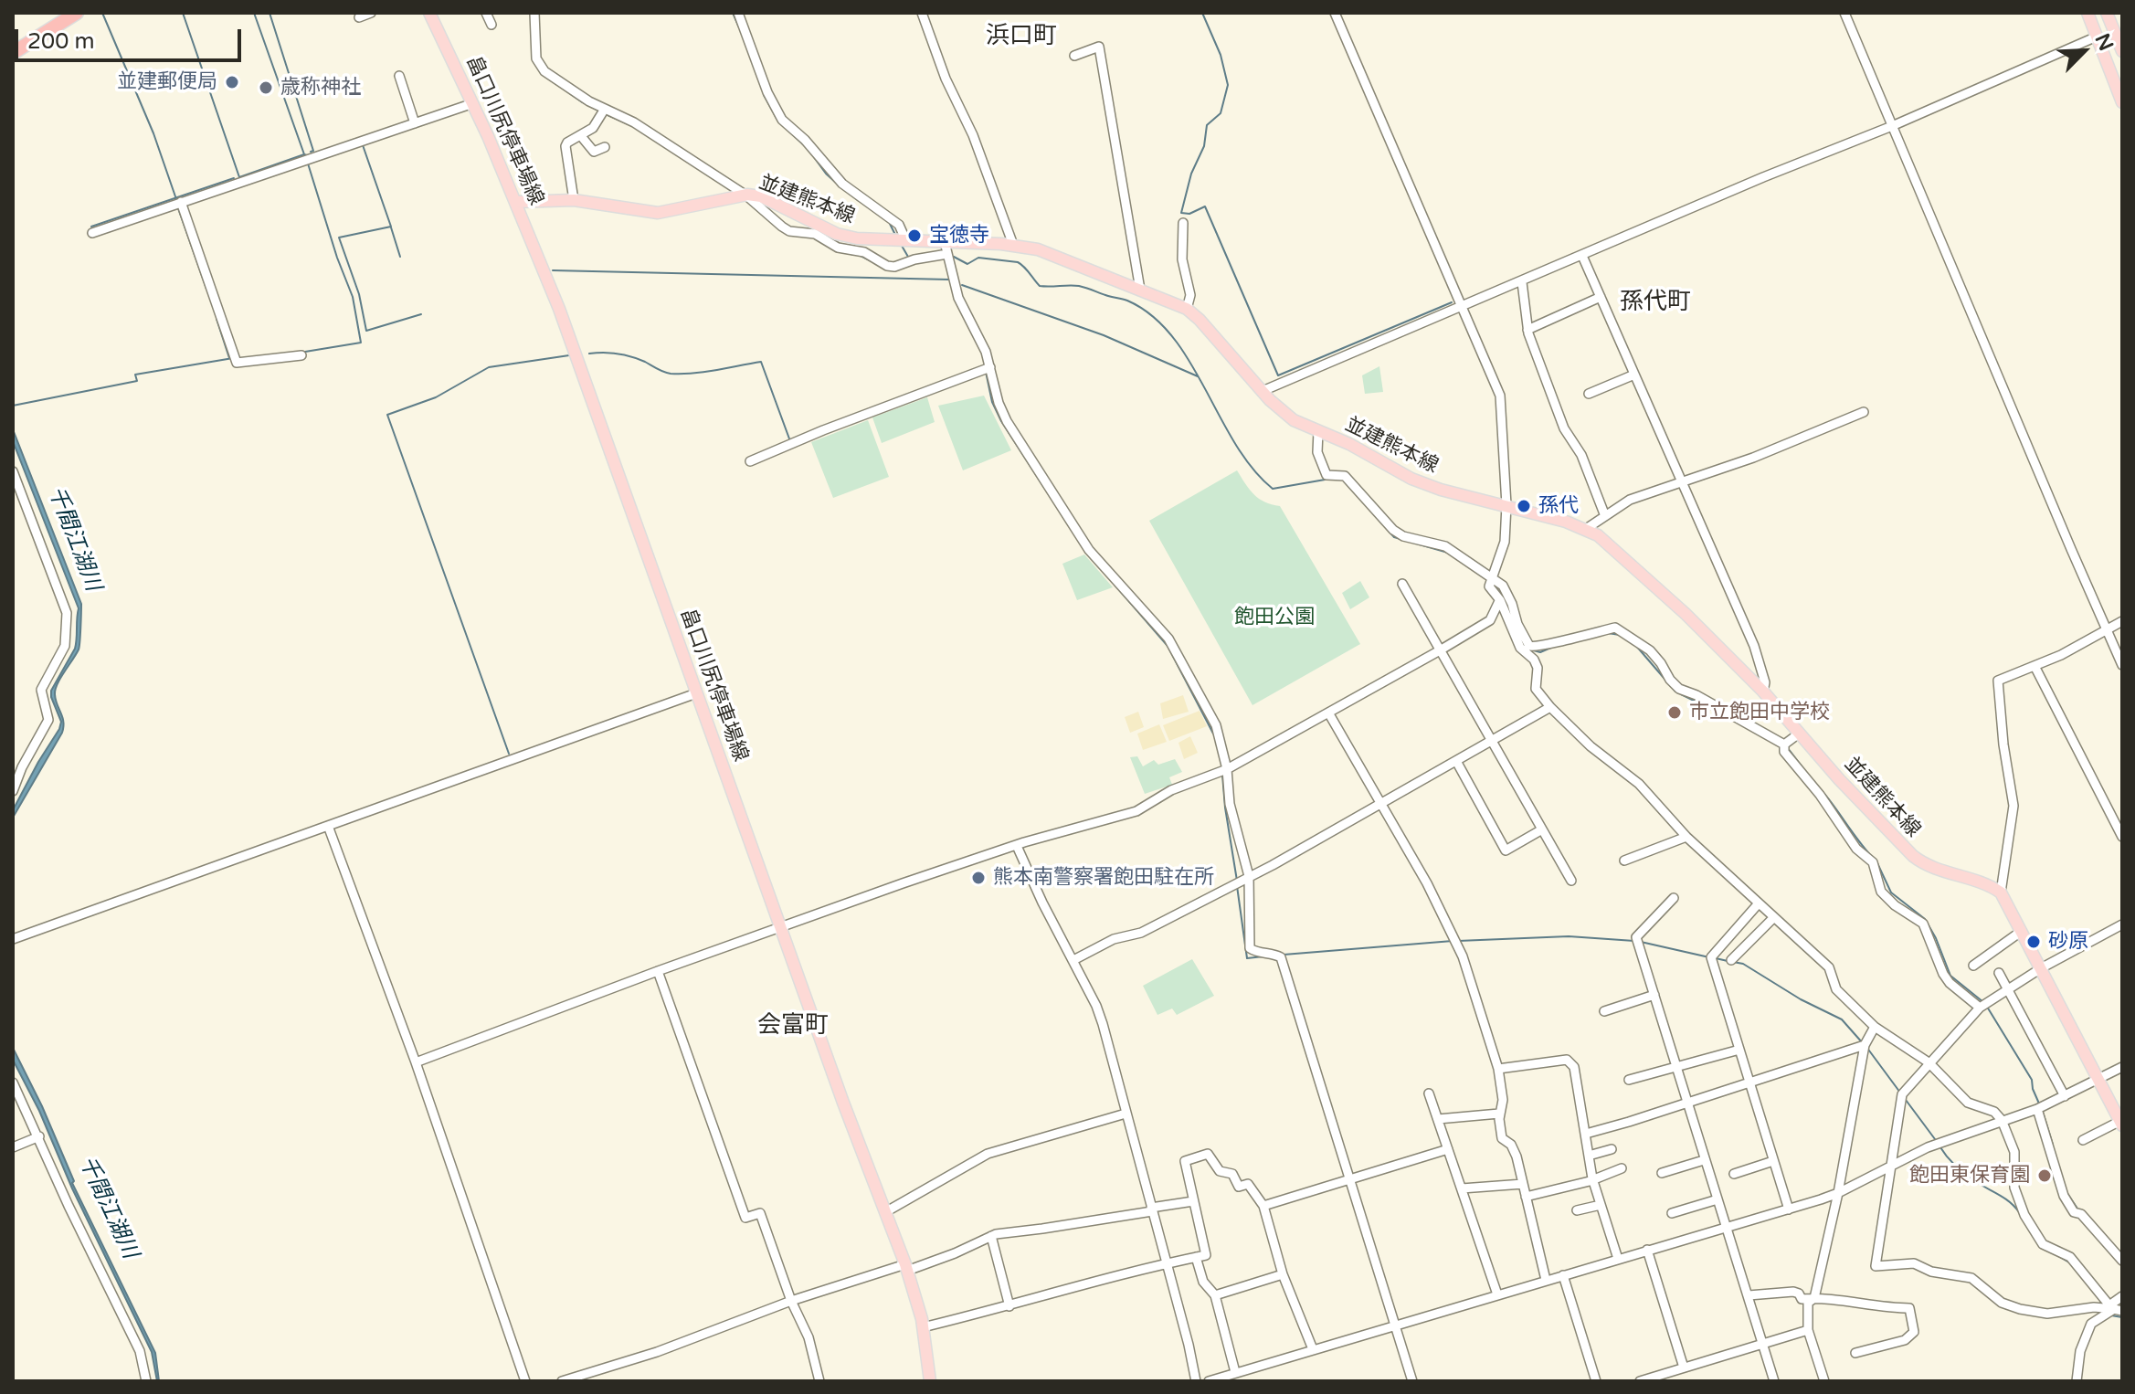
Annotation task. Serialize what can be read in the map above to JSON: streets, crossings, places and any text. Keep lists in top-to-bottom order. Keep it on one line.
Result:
{"streets":{"main road":["畠口川尻停車場線","並建熊本線"]},"crossings":[["畠口川尻停車場線","並建熊本線"]],"districts":["浜口町","孫代町","会富町"],"water":["千間江湖川"],"parks":["飽田公園"],"places":["並建郵便局","歳称神社","宝徳寺","孫代","市立飽田中学校","熊本南警察署飽田駐在所","砂原","飽田東保育園"],"scale_bar":"200 m","north":"top right"}
